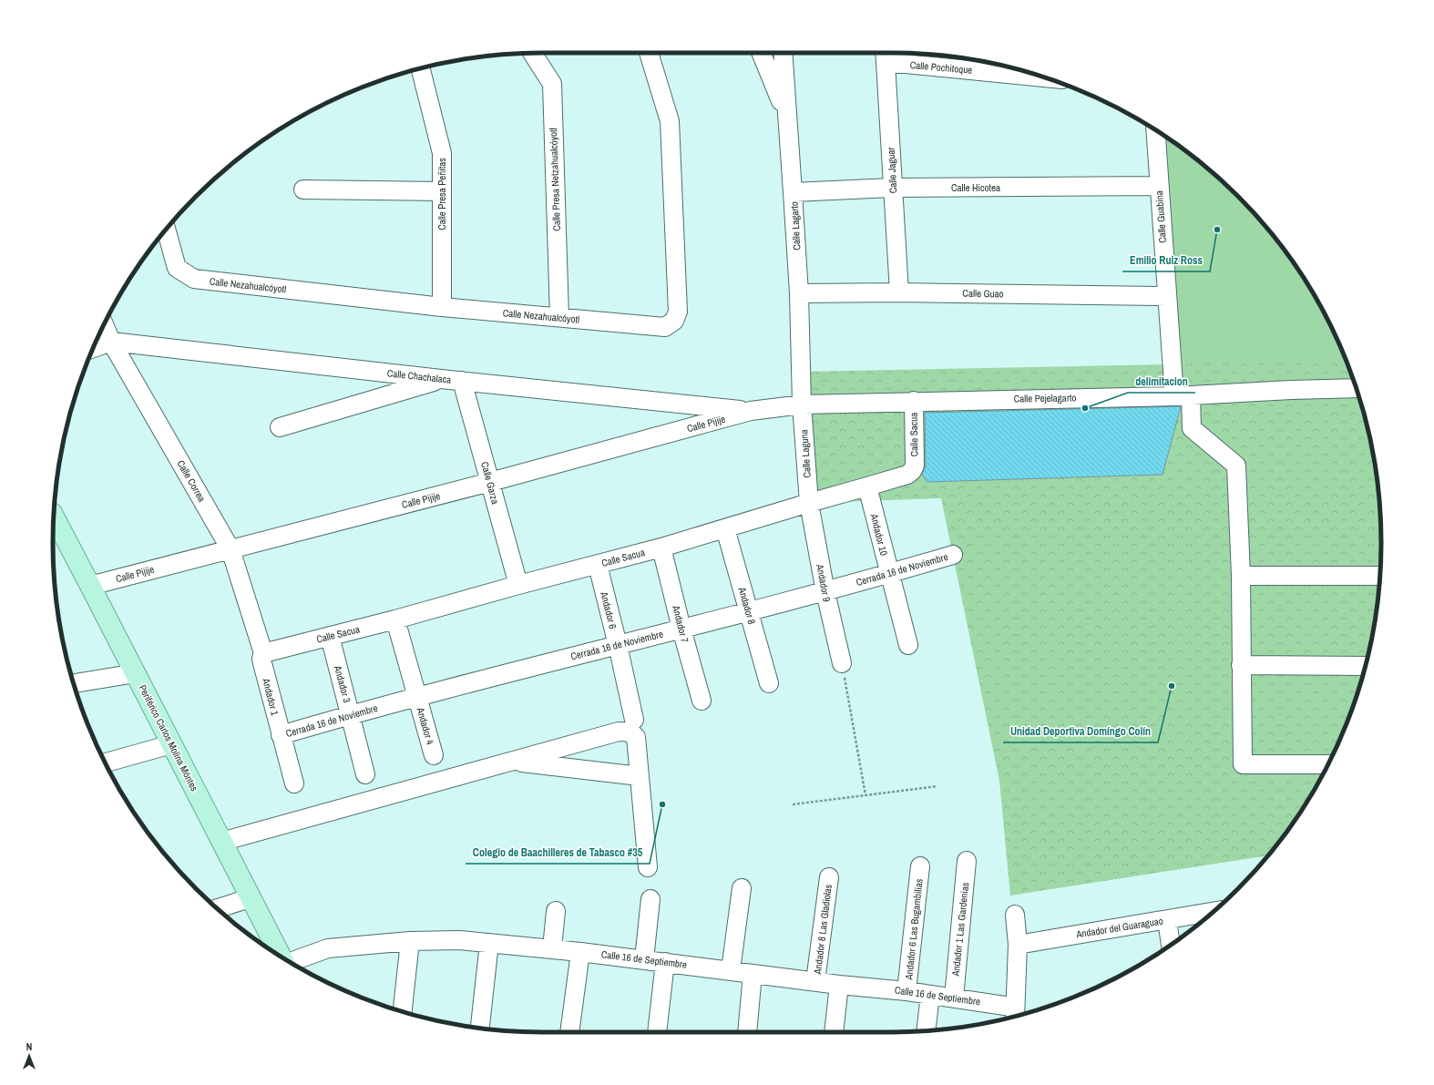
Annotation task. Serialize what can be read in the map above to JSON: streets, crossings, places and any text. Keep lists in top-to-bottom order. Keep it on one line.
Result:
{"streets":{"main road":["Periférico Carlos Molina Móntes"],"street":["Calle Pochitoque","Calle Jaguar","Calle Presa Netzahualcóyotl","Calle Hicotea","Calle Presa Peñitas","Calle Guabina","Calle Lagarto","Calle Nezahualcóyotl","Calle Guao","Calle Chachalaca","Calle Pejelagarto","Calle Pijije","Calle Sacua","Calle Laguna","Calle Correa","Calle Garza","Andador 10","Cerrada 16 de Noviembre","Andador 9","Andador 8","Andador 6","Andador 7","Andador 3","Andador 1","Andador 4","Andador del Guaraguao","Andador 8 Las Gladiolas","Andador 6 Las Bugambilias","Andador 1 Las Gardenias","Calle 16 de Septiembre"]},"crossings":[["Calle Pochitoque","Calle Jaguar"],["Calle Jaguar","Calle Hicotea"],["Calle Jaguar","Calle Guao"],["Calle Presa Netzahualcóyotl","Calle Nezahualcóyotl"],["Calle Hicotea","Calle Guabina"],["Calle Hicotea","Calle Lagarto"],["Calle Presa Peñitas","Calle Nezahualcóyotl"],["Calle Guabina","Calle Guao"],["Calle Guabina","Calle Pejelagarto"],["Calle Lagarto","Calle Guao"],["Calle Lagarto","Calle Pejelagarto"],["Calle Lagarto","Calle Laguna"],["Calle Chachalaca","Calle Pejelagarto"],["Calle Chachalaca","Calle Pijije"],["Calle Chachalaca","Calle Correa"],["Calle Chachalaca","Calle Garza"],["Calle Pejelagarto","Calle Pijije"],["Calle Pejelagarto","Calle Sacua"],["Calle Pejelagarto","Calle Laguna"],["Calle Pijije","Calle Correa"],["Calle Pijije","Calle Garza"],["Calle Pijije","Periférico Carlos Molina Móntes"],["Calle Sacua","Calle Laguna"],["Calle Sacua","Calle Correa"],["Calle Sacua","Calle Garza"],["Calle Sacua","Andador 10"],["Calle Sacua","Andador 9"],["Calle Sacua","Andador 8"],["Calle Sacua","Andador 6"],["Calle Sacua","Andador 7"],["Calle Sacua","Andador 3"],["Calle Sacua","Andador 1"],["Calle Sacua","Andador 4"],["Calle Laguna","Andador 9"],["Calle Correa","Andador 1"],["Andador 10","Cerrada 16 de Noviembre"],["Cerrada 16 de Noviembre","Andador 9"],["Cerrada 16 de Noviembre","Andador 8"],["Cerrada 16 de Noviembre","Andador 6"],["Cerrada 16 de Noviembre","Andador 7"],["Cerrada 16 de Noviembre","Andador 3"],["Cerrada 16 de Noviembre","Andador 1"],["Cerrada 16 de Noviembre","Andador 4"],["Andador 8 Las Gladiolas","Calle 16 de Septiembre"],["Andador 6 Las Bugambilias","Calle 16 de Septiembre"],["Andador 1 Las Gardenias","Calle 16 de Septiembre"]],"places":["Emilio Ruiz Ross","delimitacion","Unidad Deportiva Domíngo Colín","Colegio de Baachilleres de Tabasco #35"],"north":"top"}
